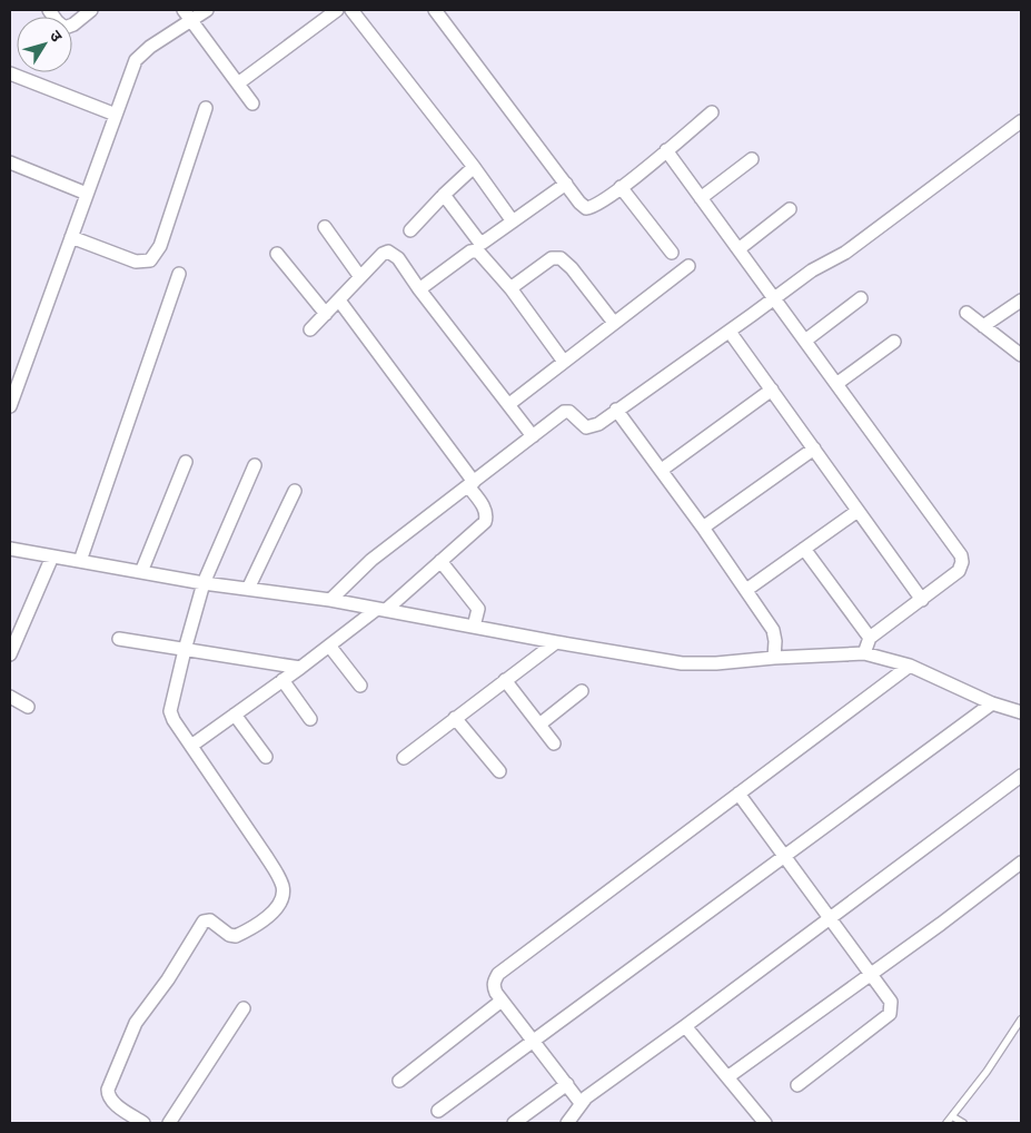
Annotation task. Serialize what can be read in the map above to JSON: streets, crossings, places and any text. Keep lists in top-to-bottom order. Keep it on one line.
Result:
{"north":"top right"}
